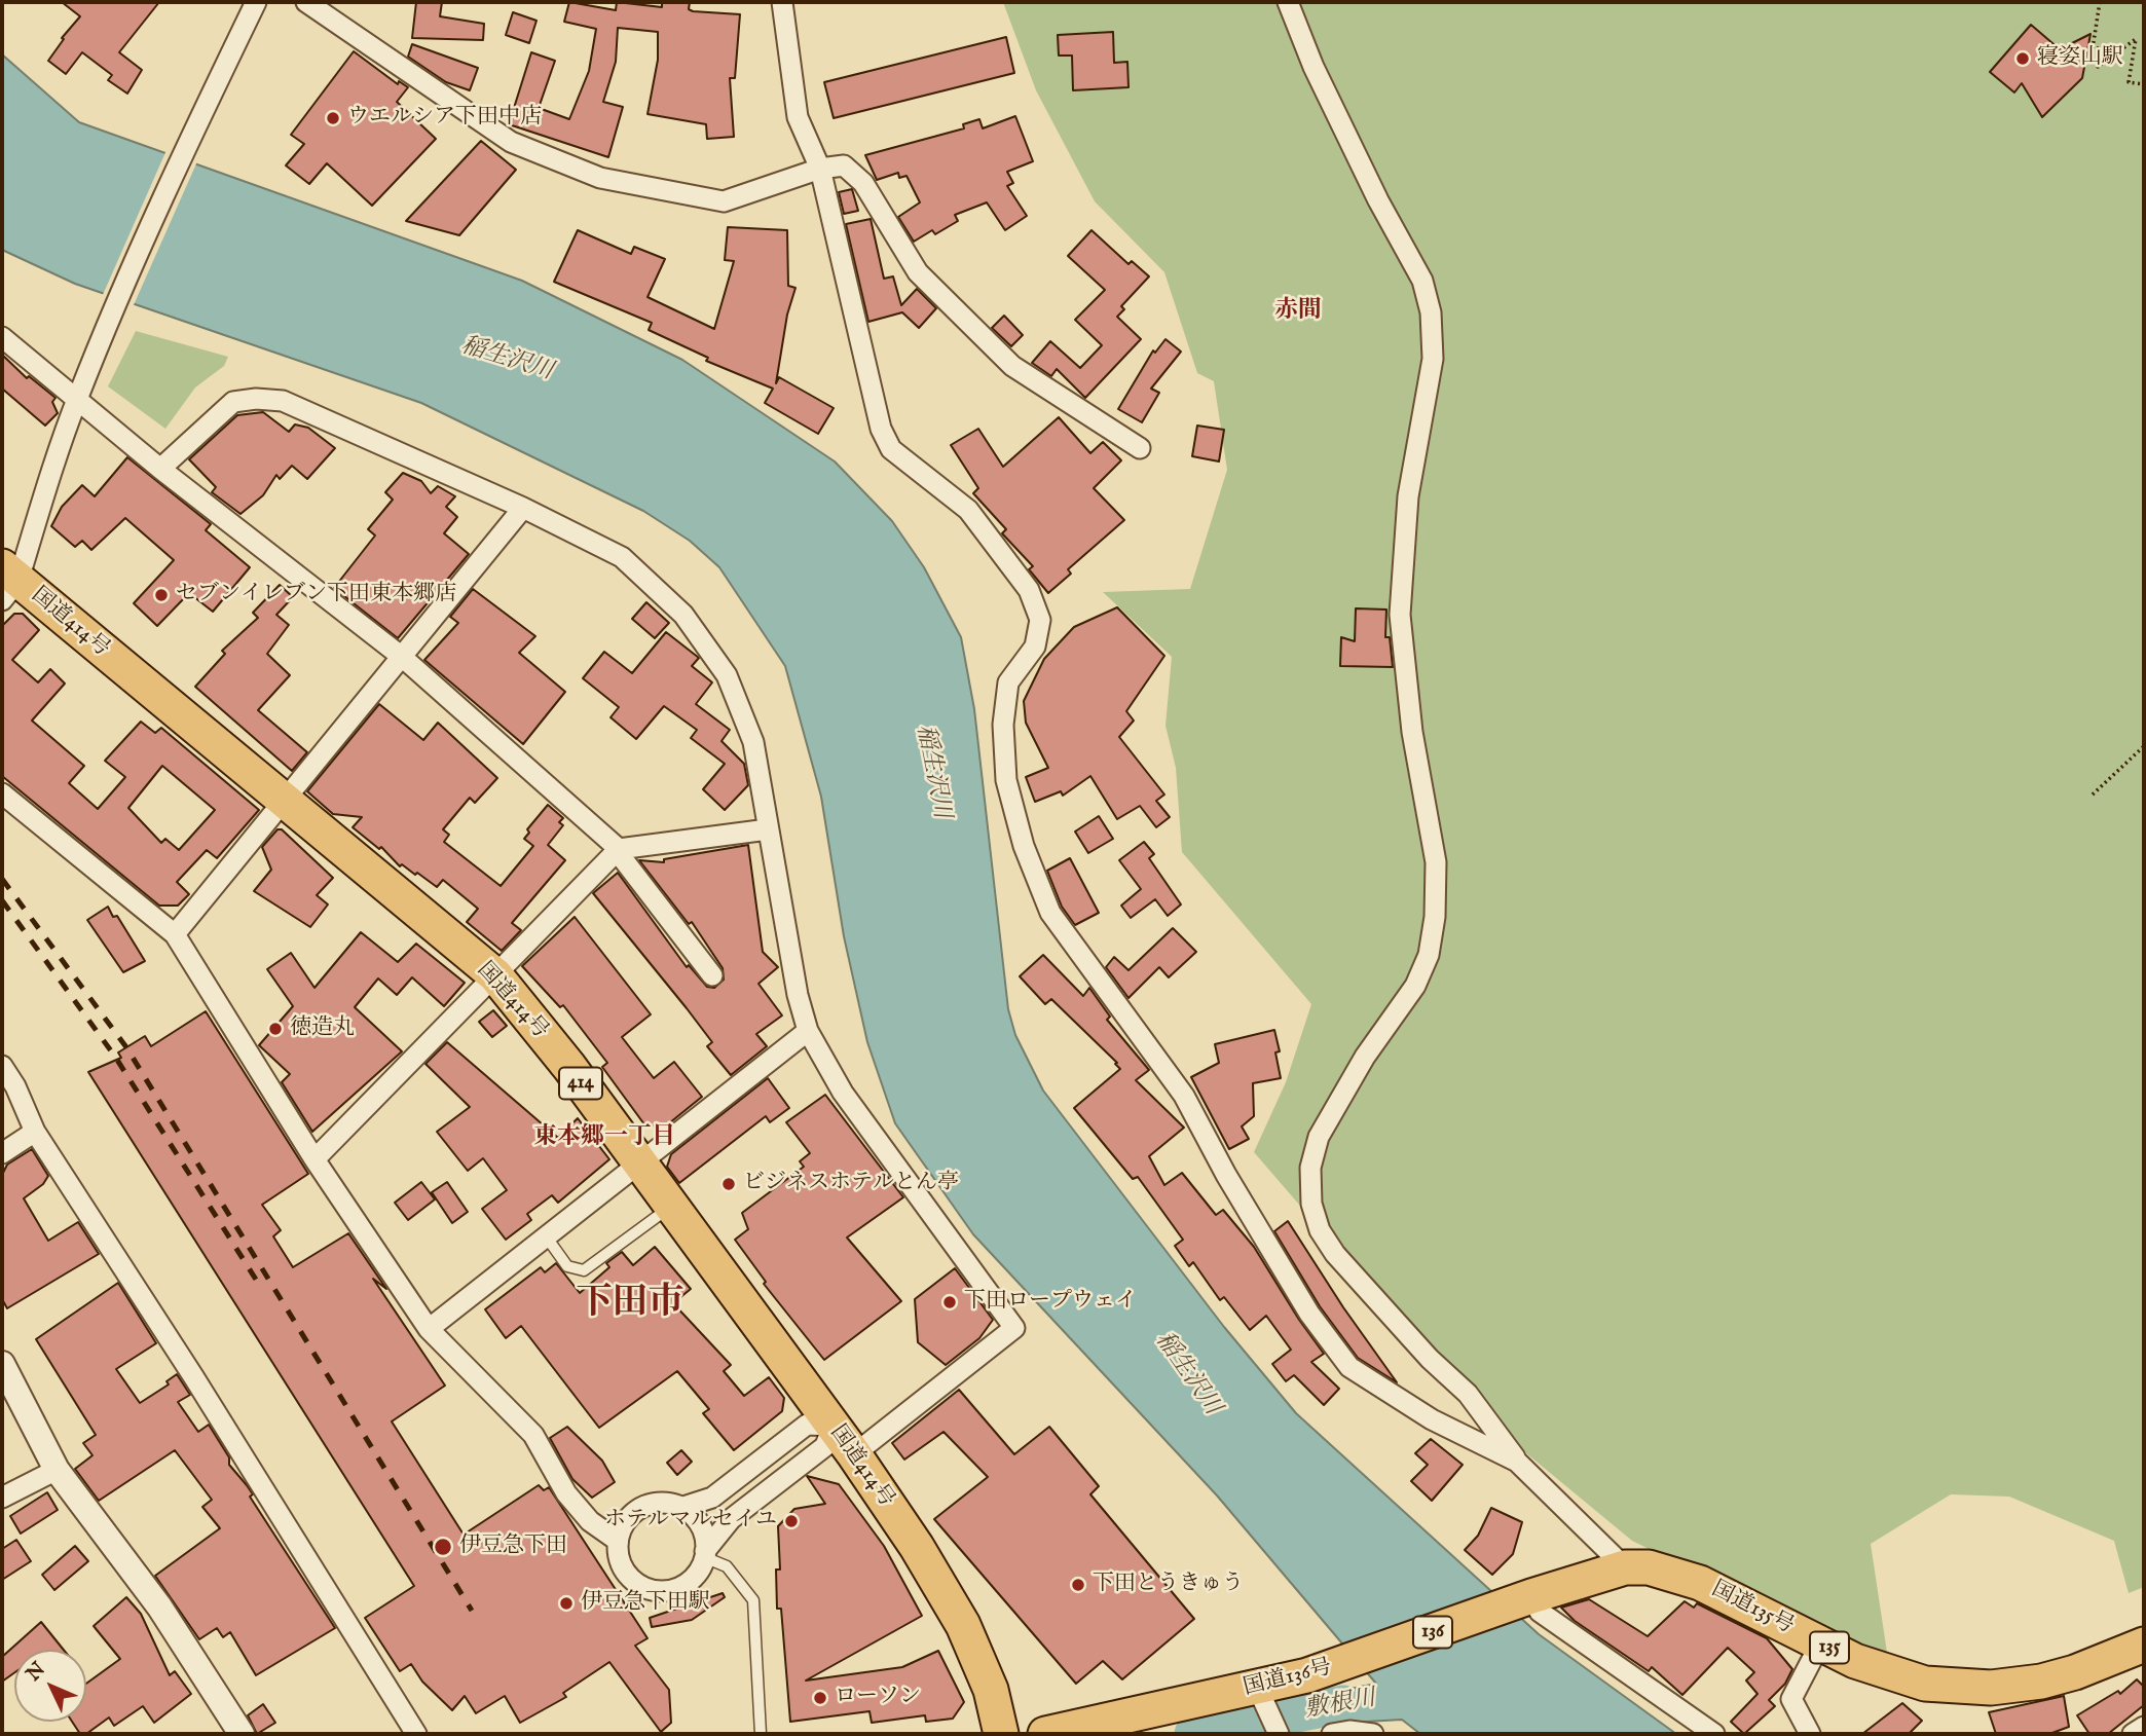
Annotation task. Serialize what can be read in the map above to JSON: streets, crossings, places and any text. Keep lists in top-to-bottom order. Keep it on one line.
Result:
{"streets":{"highway":["国道414号","414","国道135号","136","135","国道136号"]},"crossings":[["国道135号","国道136号"]],"districts":["赤間","東本郷一丁目","下田市"],"water":["稲生沢川","敷根川"],"places":["寝姿山駅","ウエルシア下田中店","セブンイレブン下田東本郷店","徳造丸","ビジネスホテルとん亭","下田ロープウェイ","ホテルマルセイユ","伊豆急下田","下田とうきゅう","伊豆急下田駅","ローソン"],"north":"top left"}
